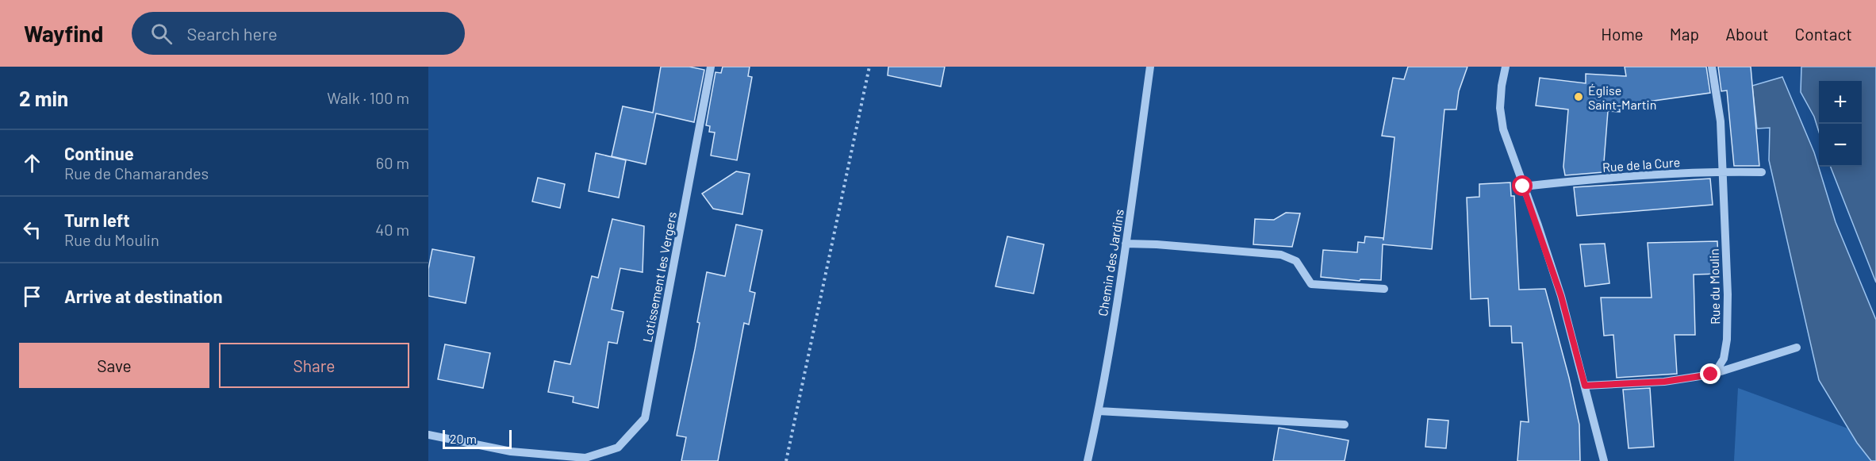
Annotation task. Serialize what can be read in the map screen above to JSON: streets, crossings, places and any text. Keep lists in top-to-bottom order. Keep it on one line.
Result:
{"streets":{"street":["Rue de la Cure","Chemin des Jardins","Lotissement les Vergers","Rue du Moulin"]},"crossings":[["Rue de la Cure","Rue du Moulin"]],"places":["Église Saint-Martin"],"scale_bar":"20 m","page":{"header":"Wayfind","search":"Search here","nav":["Home","Map","About","Contact"],"heading":["2 min","Walk · 100 m"],"map_buttons":["+","−"],"list":[["Continue","Rue de Chamarandes","60 m"],["Turn left","Rue du Moulin","40 m"],"Arrive at destination"],"buttons":["Save","Share"],"scale":"20 m"}}
